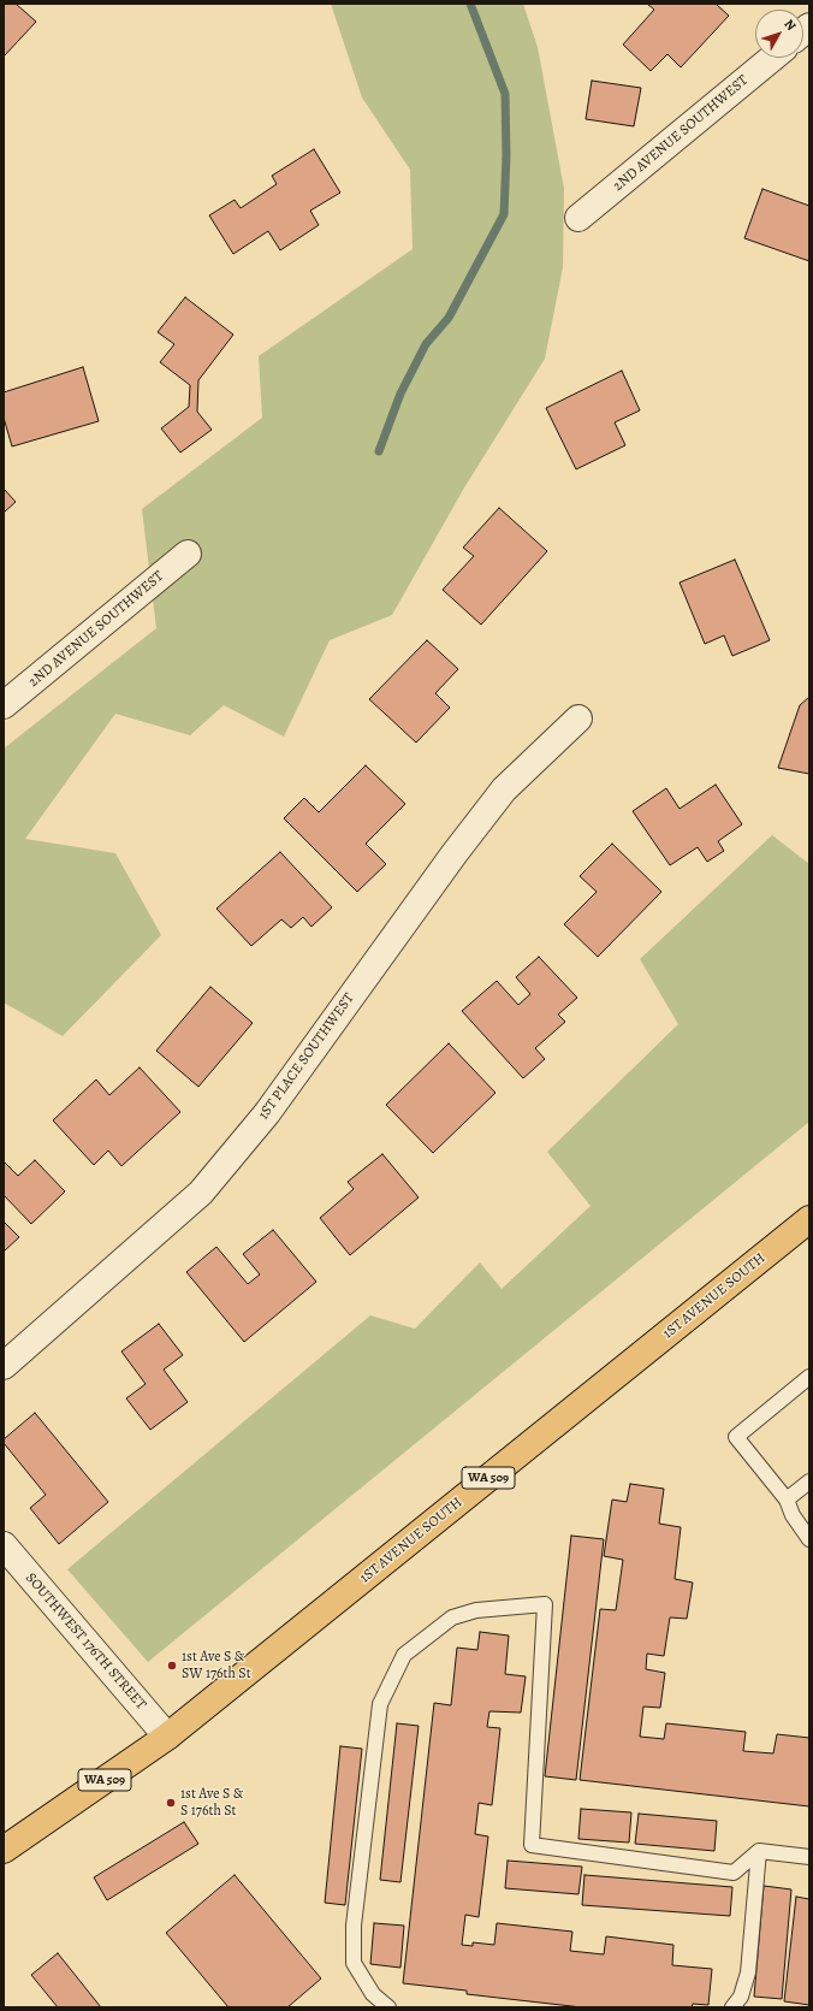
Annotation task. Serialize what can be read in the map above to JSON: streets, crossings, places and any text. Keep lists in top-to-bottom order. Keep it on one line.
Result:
{"streets":{"main road":["1ST AVENUE SOUTH","WA 509"],"street":["2ND AVENUE SOUTHWEST","1ST PLACE SOUTHWEST","SOUTHWEST 176TH STREET"]},"crossings":[["1ST AVENUE SOUTH","SOUTHWEST 176TH STREET"]],"places":["1st Ave S & SW 176th St","1st Ave S & S 176th St"],"north":"top right"}
